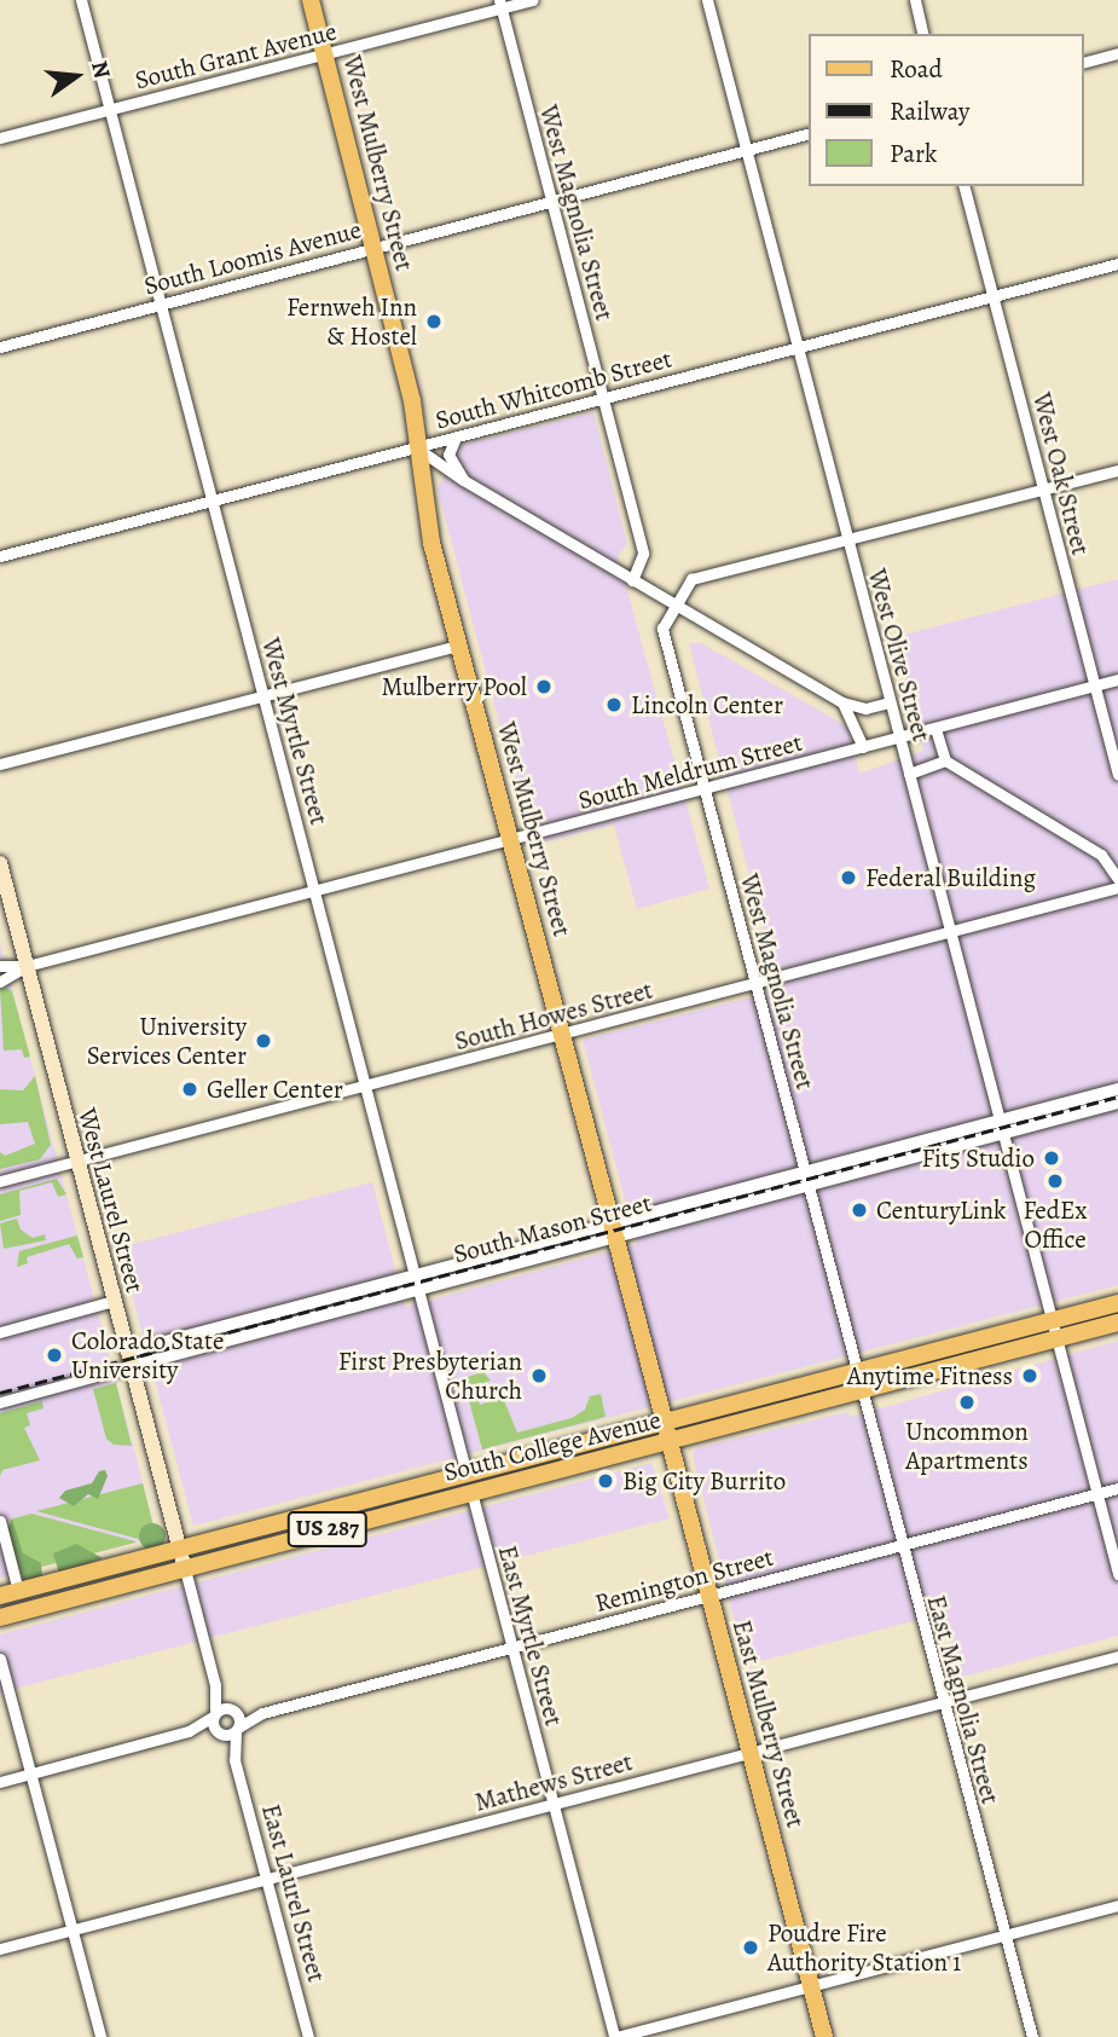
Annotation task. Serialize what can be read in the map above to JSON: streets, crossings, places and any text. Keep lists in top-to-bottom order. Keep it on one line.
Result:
{"streets":{"main road":["West Mulberry Street","West Laurel Street","South College Avenue","US 287","East Mulberry Street"],"street":["South Grant Avenue","West Magnolia Street","South Loomis Avenue","South Whitcomb Street","West Oak Street","West Olive Street","West Myrtle Street","South Meldrum Street","South Howes Street","South Mason Street","Remington Street","East Myrtle Street","East Magnolia Street","Mathews Street","East Laurel Street"]},"crossings":[["South Grant Avenue","West Mulberry Street"],["South Grant Avenue","West Magnolia Street"],["South Grant Avenue","West Myrtle Street"],["West Mulberry Street","South Loomis Avenue"],["West Mulberry Street","South Whitcomb Street"],["West Mulberry Street","South Meldrum Street"],["West Mulberry Street","South Howes Street"],["West Mulberry Street","South Mason Street"],["West Mulberry Street","South College Avenue"],["West Mulberry Street","East Mulberry Street"],["West Magnolia Street","South Loomis Avenue"],["West Magnolia Street","South Whitcomb Street"],["West Magnolia Street","South Meldrum Street"],["West Magnolia Street","South Howes Street"],["West Magnolia Street","South Mason Street"],["West Magnolia Street","South College Avenue"],["West Magnolia Street","East Magnolia Street"],["South Loomis Avenue","West Olive Street"],["South Loomis Avenue","West Myrtle Street"],["South Whitcomb Street","West Oak Street"],["South Whitcomb Street","West Olive Street"],["South Whitcomb Street","West Myrtle Street"],["West Oak Street","South Meldrum Street"],["West Olive Street","South Meldrum Street"],["West Olive Street","South Howes Street"],["West Olive Street","South Mason Street"],["West Olive Street","South College Avenue"],["West Olive Street","Remington Street"],["West Myrtle Street","South Meldrum Street"],["West Myrtle Street","South Howes Street"],["West Myrtle Street","South Mason Street"],["West Myrtle Street","South College Avenue"],["West Myrtle Street","East Myrtle Street"],["South Meldrum Street","West Laurel Street"],["South Howes Street","West Laurel Street"],["West Laurel Street","South Mason Street"],["West Laurel Street","South College Avenue"],["South College Avenue","East Myrtle Street"],["South College Avenue","East Magnolia Street"],["South College Avenue","East Mulberry Street"],["Remington Street","East Myrtle Street"],["Remington Street","East Magnolia Street"],["Remington Street","East Mulberry Street"],["Remington Street","East Laurel Street"],["East Myrtle Street","Mathews Street"],["East Magnolia Street","Mathews Street"],["East Mulberry Street","Mathews Street"],["Mathews Street","East Laurel Street"]],"places":["Fernweh Inn & Hostel","Mulberry Pool","Lincoln Center","Federal Building","University Services Center","Geller Center","Fit5 Studio","FedEx Office","CenturyLink","Colorado State University","First Presbyterian Church","Anytime Fitness","Uncommon Apartments","Big City Burrito","Poudre Fire Authority Station 1"],"legend":["Road","Railway","Park"],"north":"right"}
